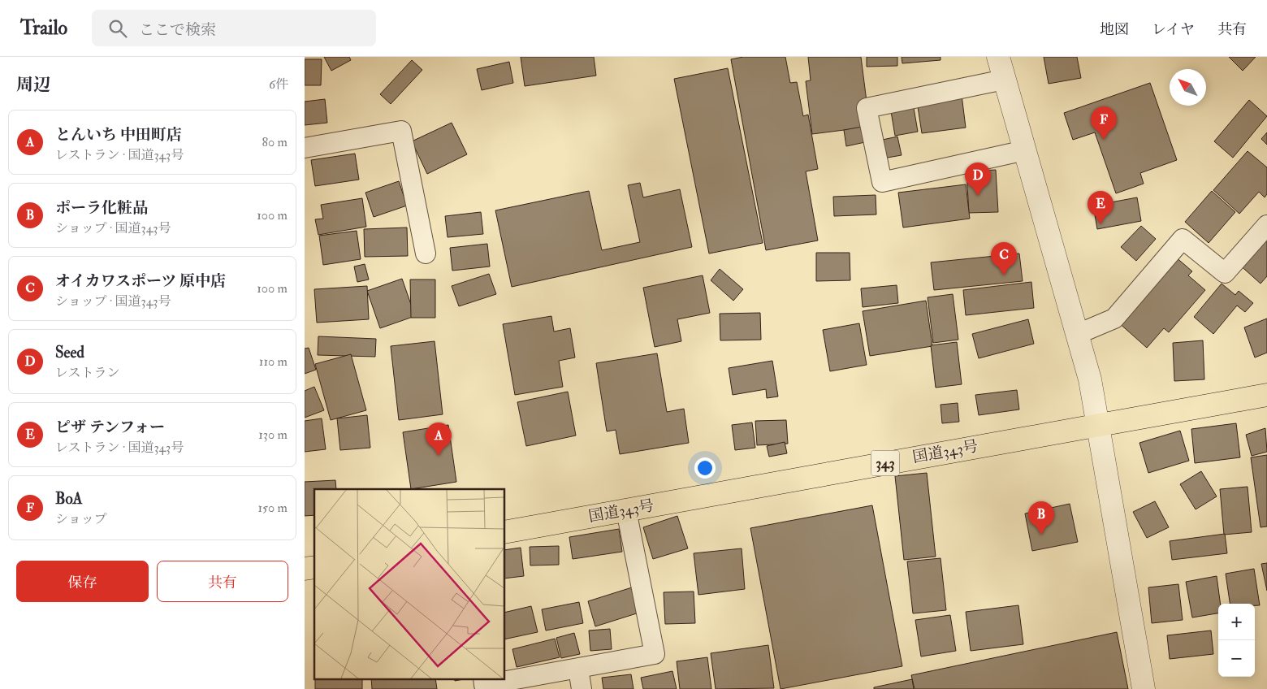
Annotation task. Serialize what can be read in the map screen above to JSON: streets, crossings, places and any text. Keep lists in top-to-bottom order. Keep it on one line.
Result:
{"streets":{"highway":["国道343号","343"]},"north":"top left","page":{"header":"Trailo","search":"ここで検索","nav":["地図","レイヤ","共有"],"heading":["周辺","6件"],"pins":["F","D","E","C","A","B"],"list":[{"mark":"A","name":"とんいち 中田町店","note":"レストラン · 国道343号","value":"80 m"},{"mark":"B","name":"ポーラ化粧品","note":"ショップ · 国道343号","value":"100 m"},{"mark":"C","name":"オイカワスポーツ 原中店","note":"ショップ · 国道343号","value":"100 m"},{"mark":"D","name":"Seed","note":"レストラン","value":"110 m"},{"mark":"E","name":"ピザ テンフォー","note":"レストラン · 国道343号","value":"130 m"},{"mark":"F","name":"BoA","note":"ショップ","value":"150 m"}],"buttons":["保存","共有"],"map_buttons":["+","−"]}}
